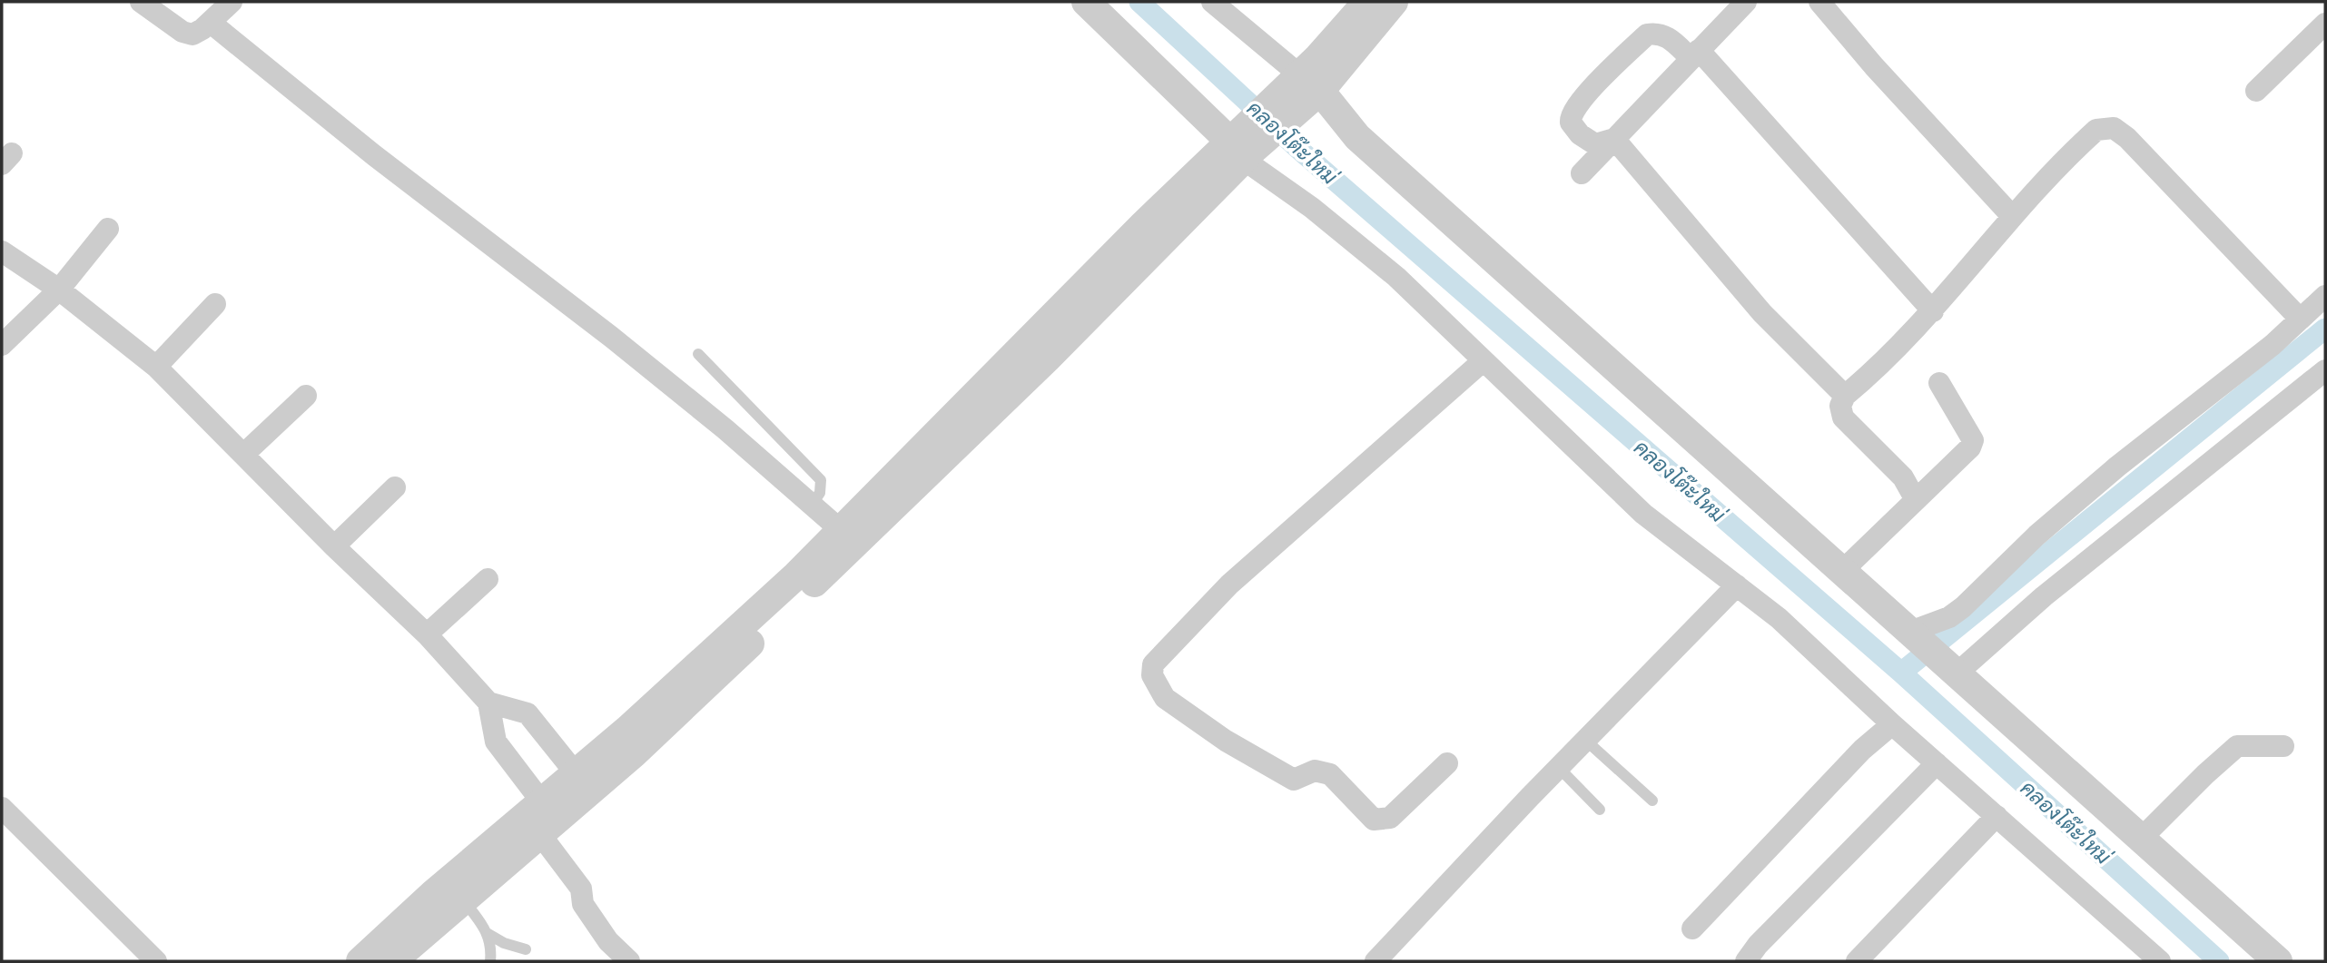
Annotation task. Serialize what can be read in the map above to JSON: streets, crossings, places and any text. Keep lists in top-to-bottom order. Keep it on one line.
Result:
{"water":["คลองโต๊ะใหม่"]}
